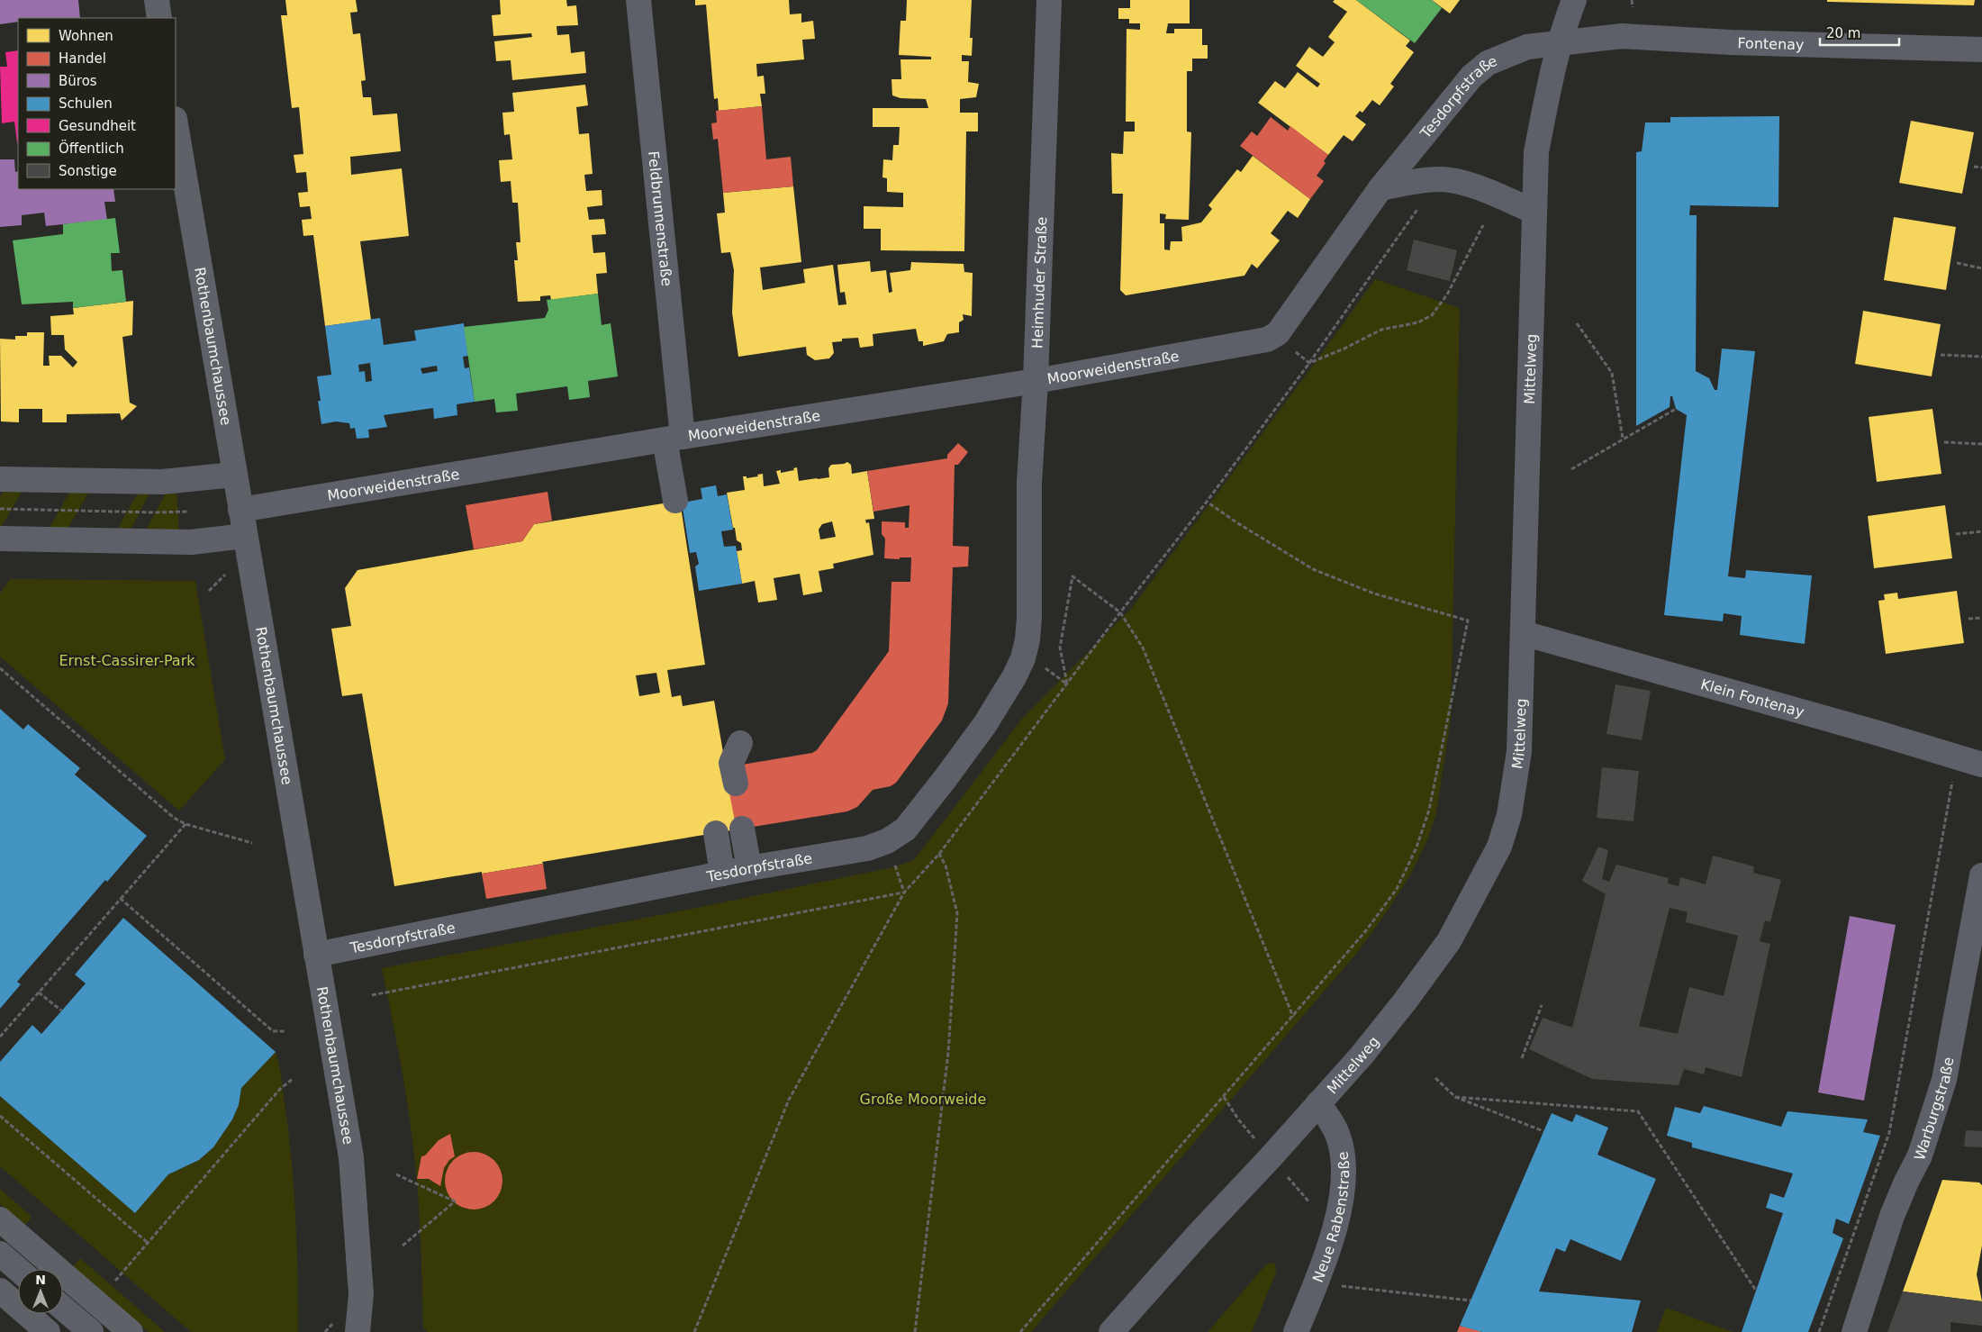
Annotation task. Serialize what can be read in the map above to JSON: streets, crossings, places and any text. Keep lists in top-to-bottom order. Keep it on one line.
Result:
{"streets":{"main road":["Rothenbaumchaussee"],"street":["Fontenay","Tesdorpfstraße","Feldbrunnenstraße","Heimhuder Straße","Moorweidenstraße","Mittelweg","Klein Fontenay","Warburgstraße","Neue Rabenstraße"]},"crossings":[["Fontenay","Tesdorpfstraße"],["Fontenay","Mittelweg"],["Tesdorpfstraße","Heimhuder Straße"],["Tesdorpfstraße","Rothenbaumchaussee"],["Tesdorpfstraße","Moorweidenstraße"],["Tesdorpfstraße","Mittelweg"],["Feldbrunnenstraße","Moorweidenstraße"],["Heimhuder Straße","Moorweidenstraße"],["Rothenbaumchaussee","Moorweidenstraße"],["Mittelweg","Klein Fontenay"],["Mittelweg","Neue Rabenstraße"]],"parks":["Ernst-Cassirer-Park","Große Moorweide"],"legend":["Wohnen","Handel","Büros","Schulen","Gesundheit","Öffentlich","Sonstige"],"scale_bar":"20 m","north":"top"}
